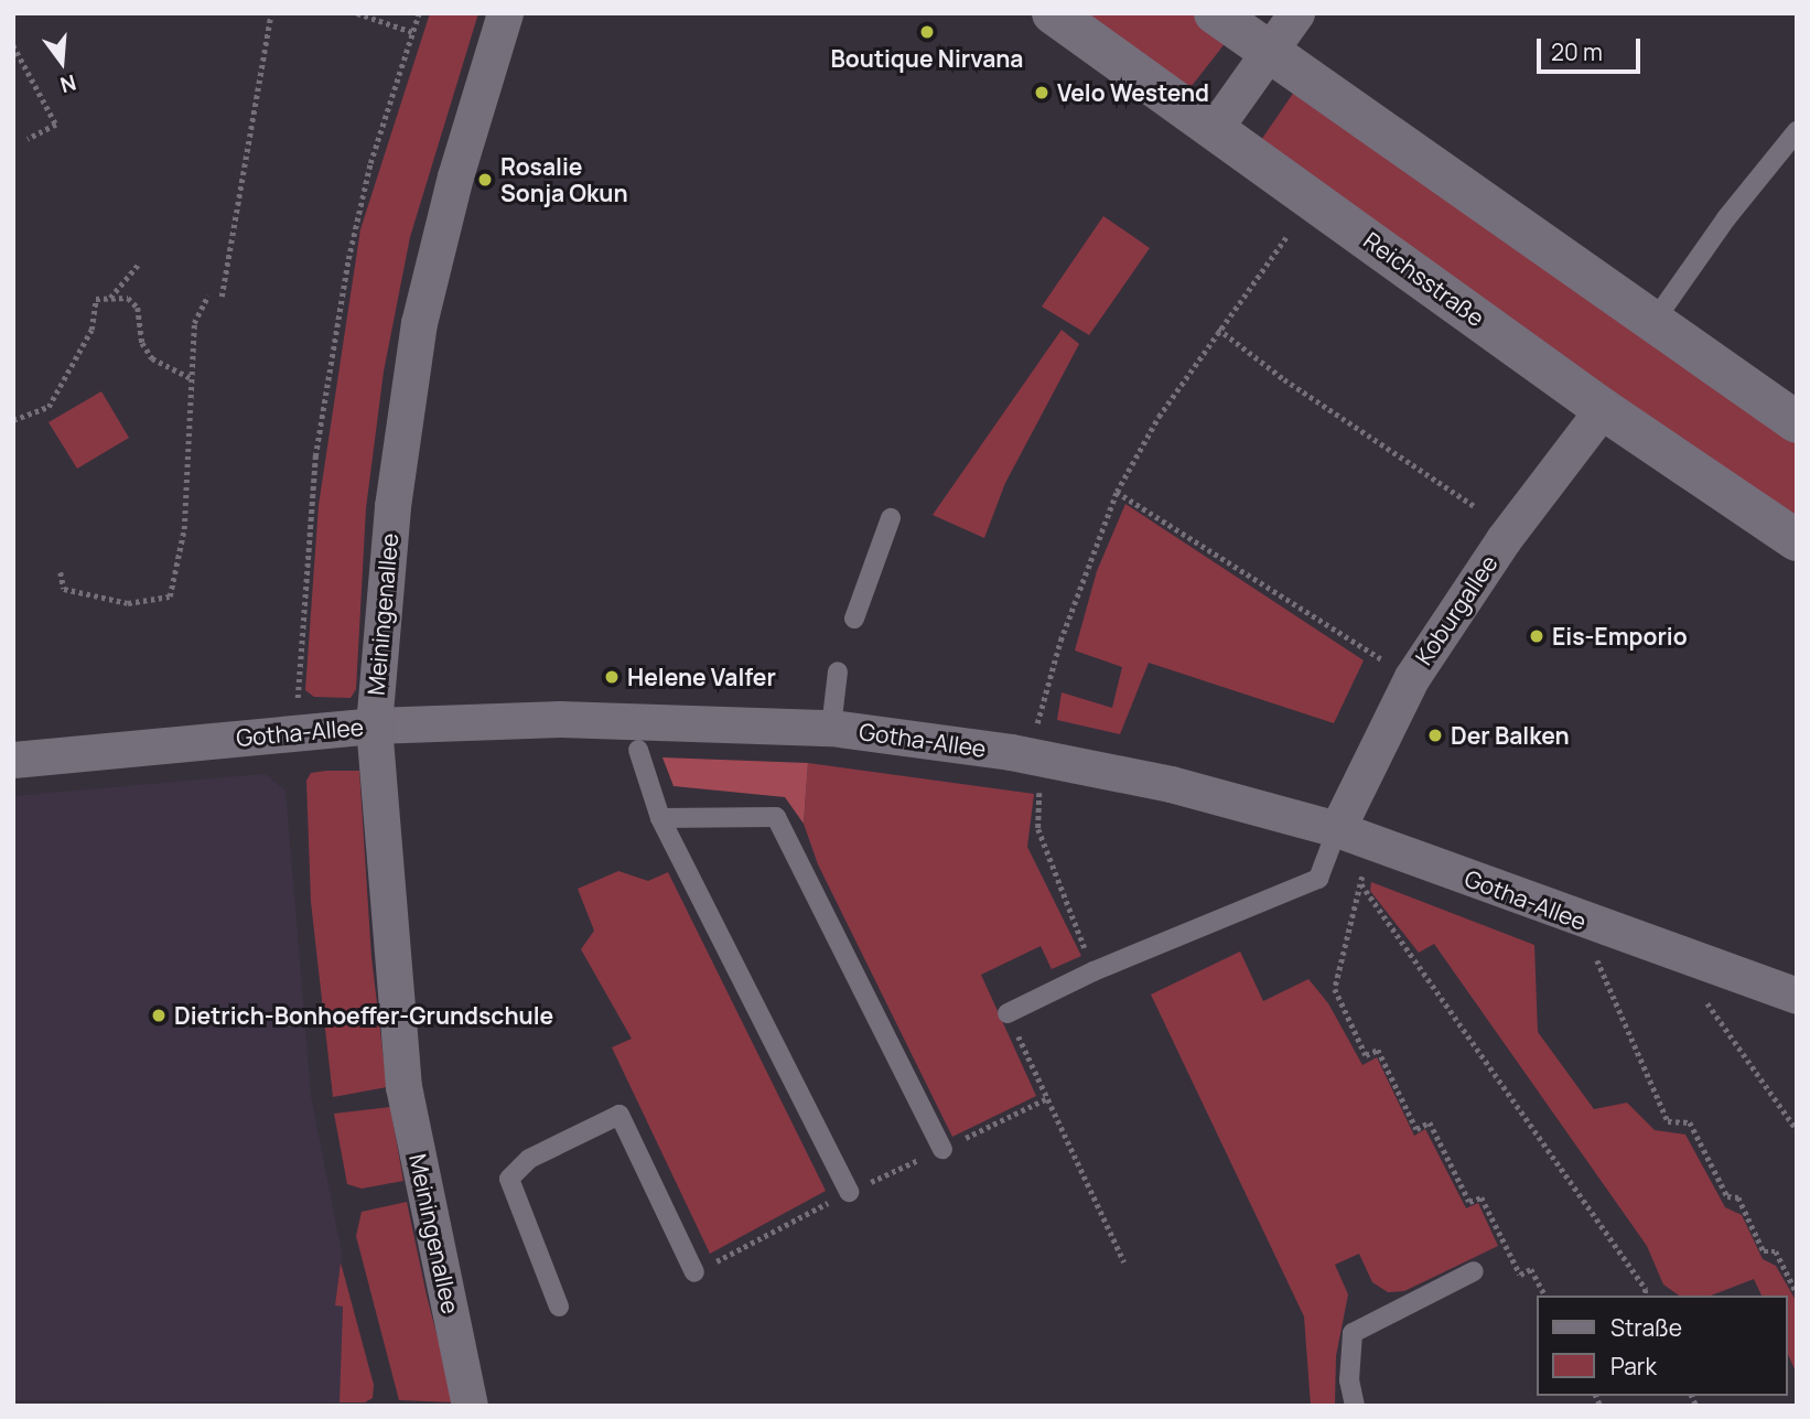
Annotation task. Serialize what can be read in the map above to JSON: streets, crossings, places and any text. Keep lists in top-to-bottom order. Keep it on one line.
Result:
{"streets":{"main road":["Reichsstraße"],"street":["Koburgallee","Meiningenallee","Gotha-Allee"]},"crossings":[["Reichsstraße","Koburgallee"],["Koburgallee","Gotha-Allee"],["Meiningenallee","Gotha-Allee"]],"places":["Boutique Nirvana","Velo Westend","Rosalie Sonja Okun","Eis-Emporio","Helene Valfer","Der Balken","Dietrich-Bonhoeffer-Grundschule"],"legend":["Straße","Park"],"scale_bar":"20 m","north":"bottom"}
